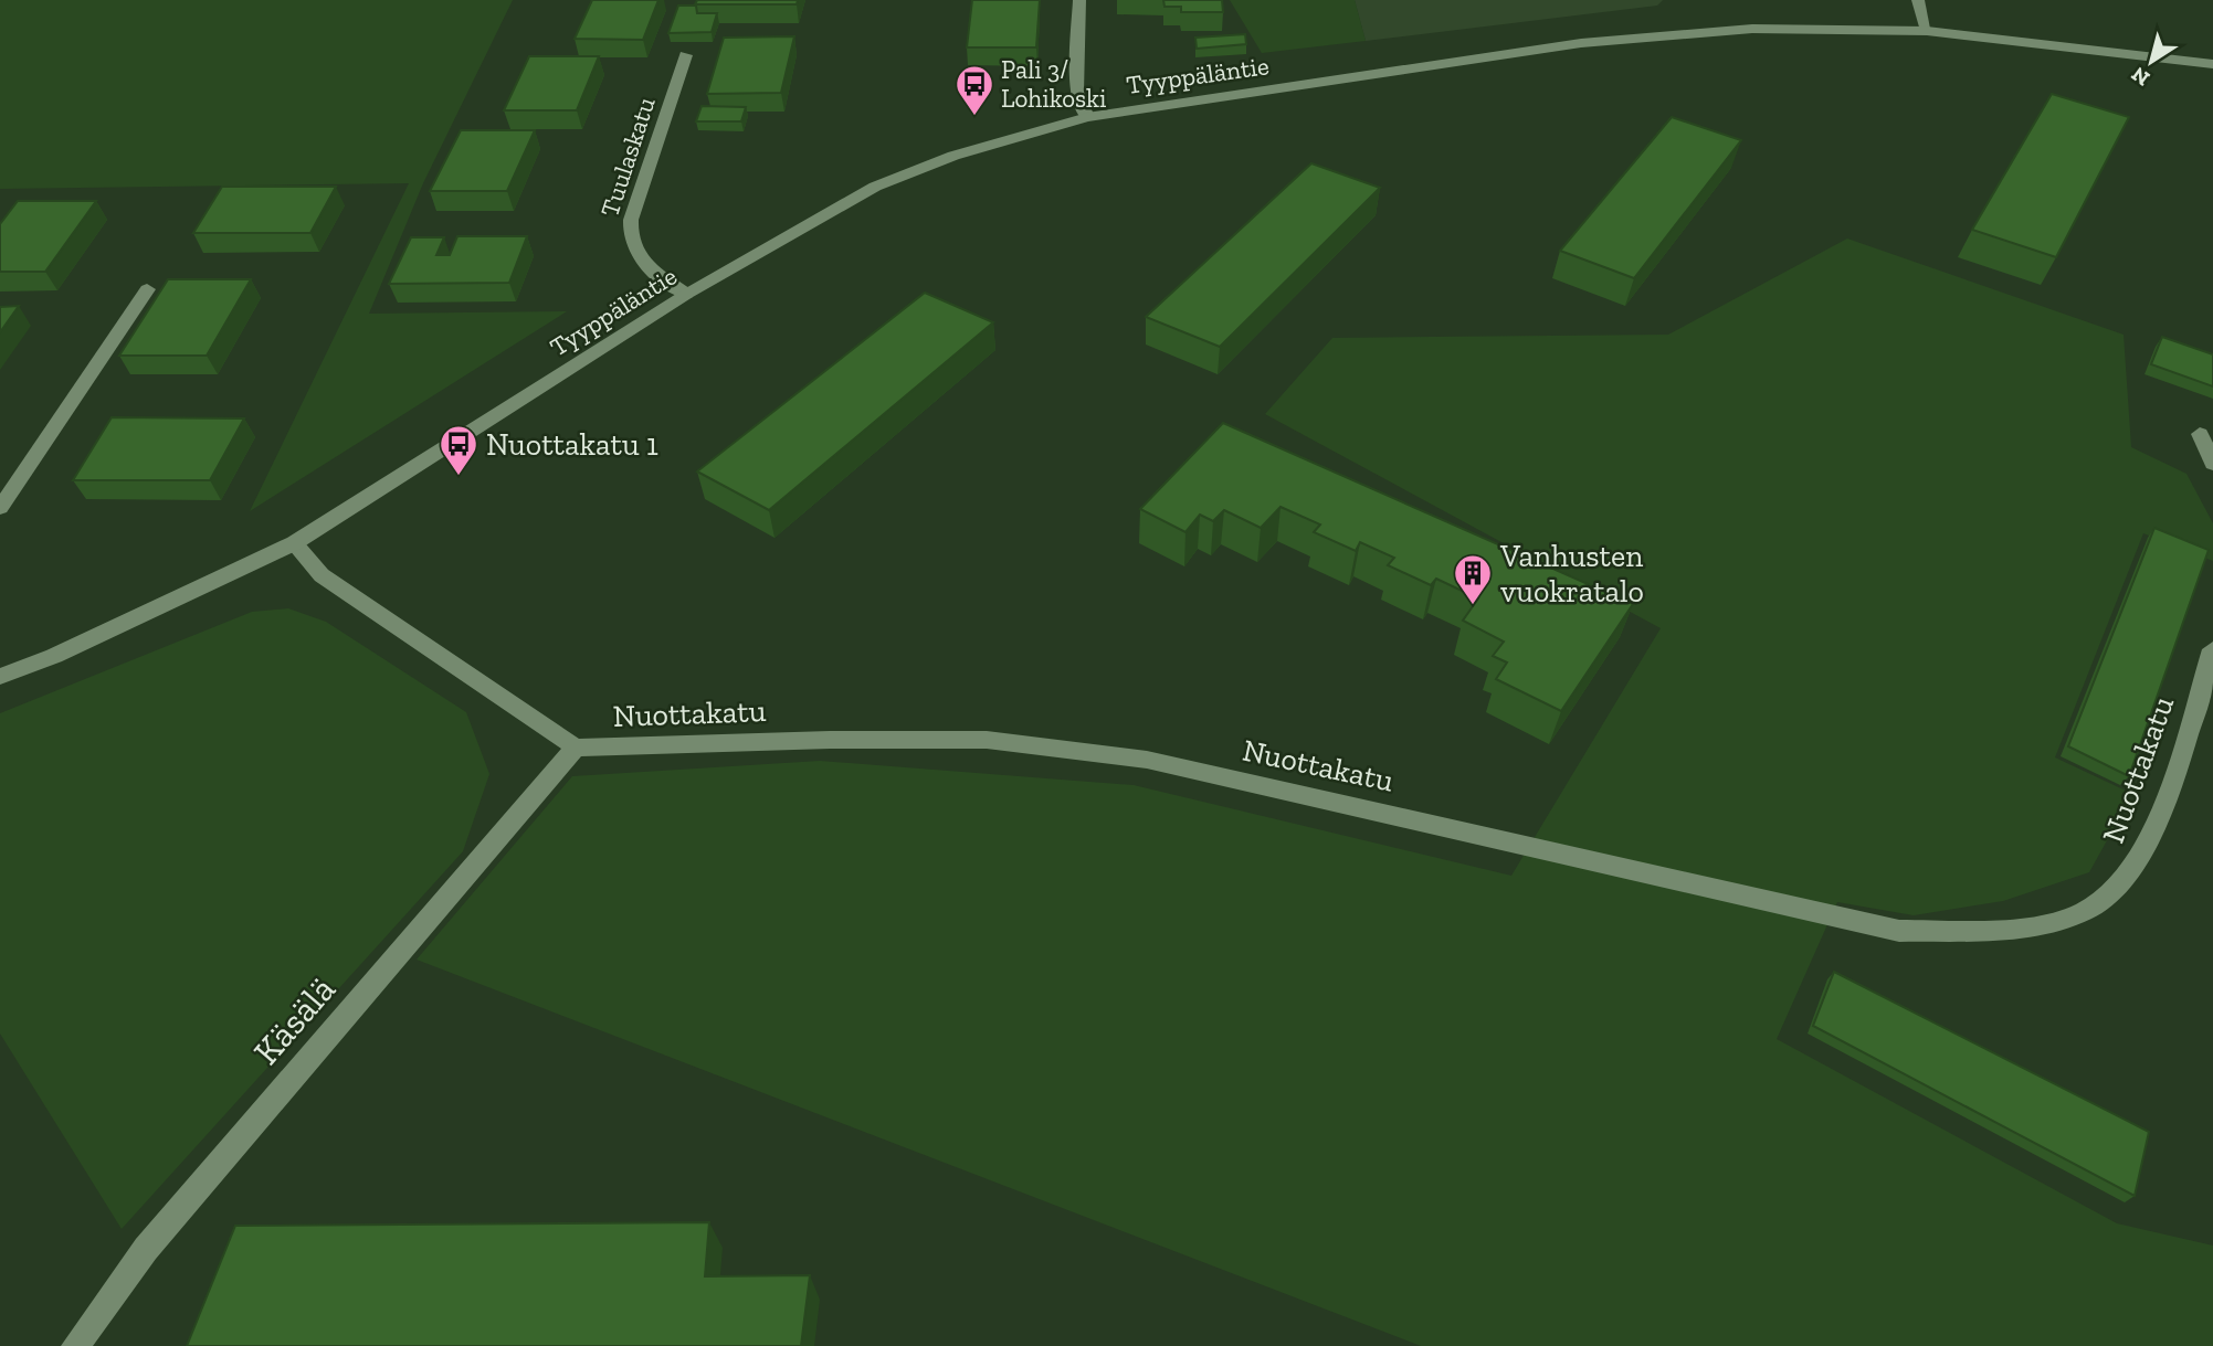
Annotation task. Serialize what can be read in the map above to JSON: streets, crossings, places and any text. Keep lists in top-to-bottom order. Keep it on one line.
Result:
{"streets":{"street":["Tyyppäläntie","Tuulaskatu","Nuottakatu","Käsälä"]},"crossings":[["Tyyppäläntie","Tuulaskatu"],["Tyyppäläntie","Nuottakatu"],["Nuottakatu","Käsälä"]],"places":{"bus stop":["Pali 3/ Lohikoski","Nuottakatu 1"],"building":["Vanhusten vuokratalo"]},"north":"bottom left"}
